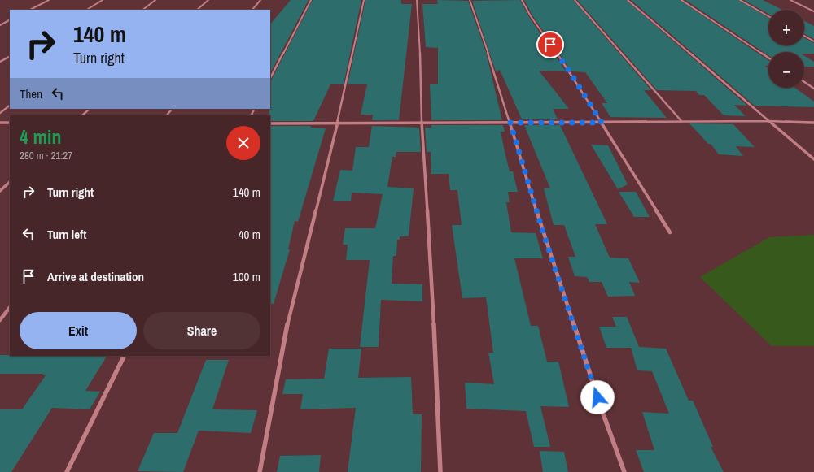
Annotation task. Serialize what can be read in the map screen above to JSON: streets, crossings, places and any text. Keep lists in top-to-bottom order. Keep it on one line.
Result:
{"page":{"map_buttons":["+","−"],"turn":["140 m","Turn right"],"then":"Then","heading":["4 min","280 m · 21:27"],"list":[{"name":"Turn right","value":"140 m"},{"name":"Turn left","value":"40 m"},{"name":"Arrive at destination","value":"100 m"}],"buttons":["Exit","Share"]}}
